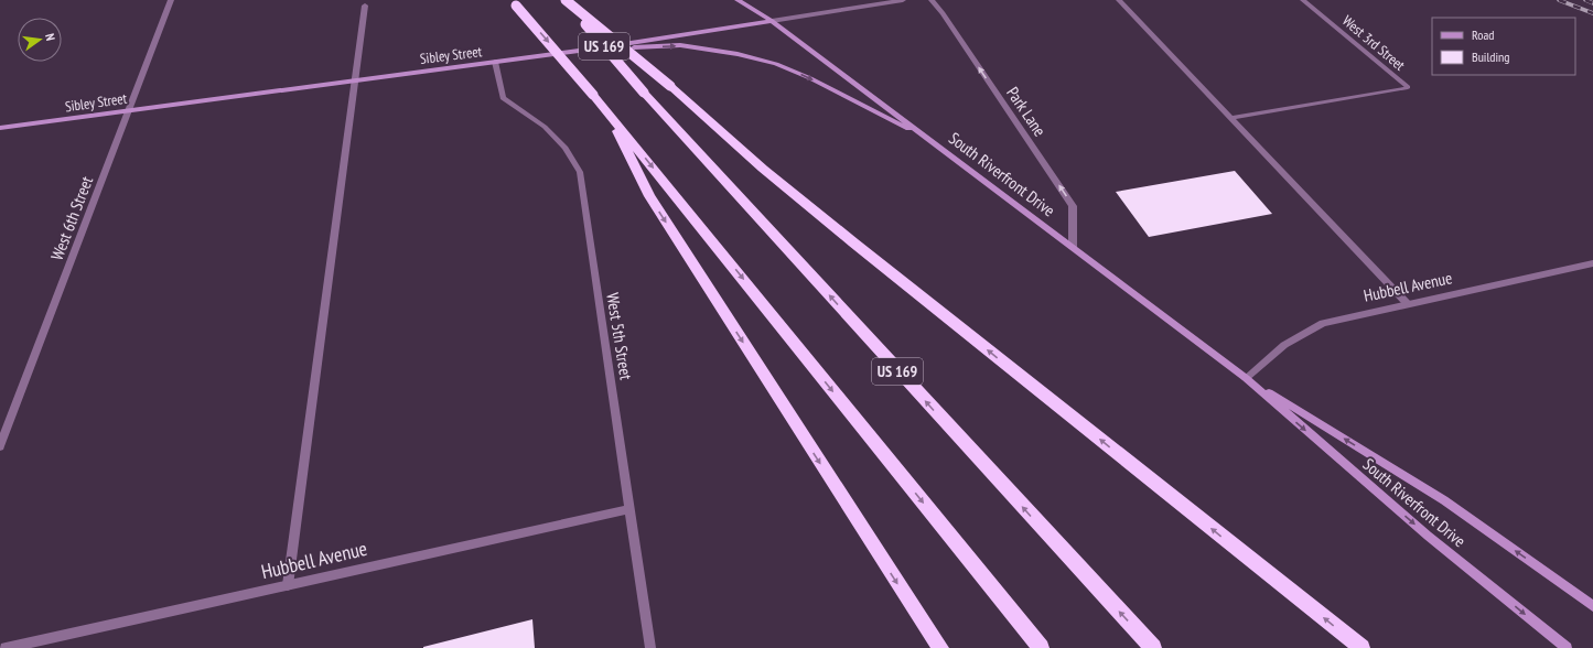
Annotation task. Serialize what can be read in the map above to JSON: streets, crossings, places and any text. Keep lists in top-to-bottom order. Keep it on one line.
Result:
{"streets":{"highway":["US 169"],"main road":["Sibley Street","South Riverfront Drive"],"street":["West 3rd Street","Park Lane","West 6th Street","Hubbell Avenue","West 5th Street"]},"crossings":[["Sibley Street","South Riverfront Drive"],["Sibley Street","West 6th Street"],["Sibley Street","West 5th Street"],["Park Lane","South Riverfront Drive"],["South Riverfront Drive","Hubbell Avenue"],["Hubbell Avenue","West 5th Street"]],"one_way":["Park Lane"],"legend":["Road","Building"],"north":"right"}
